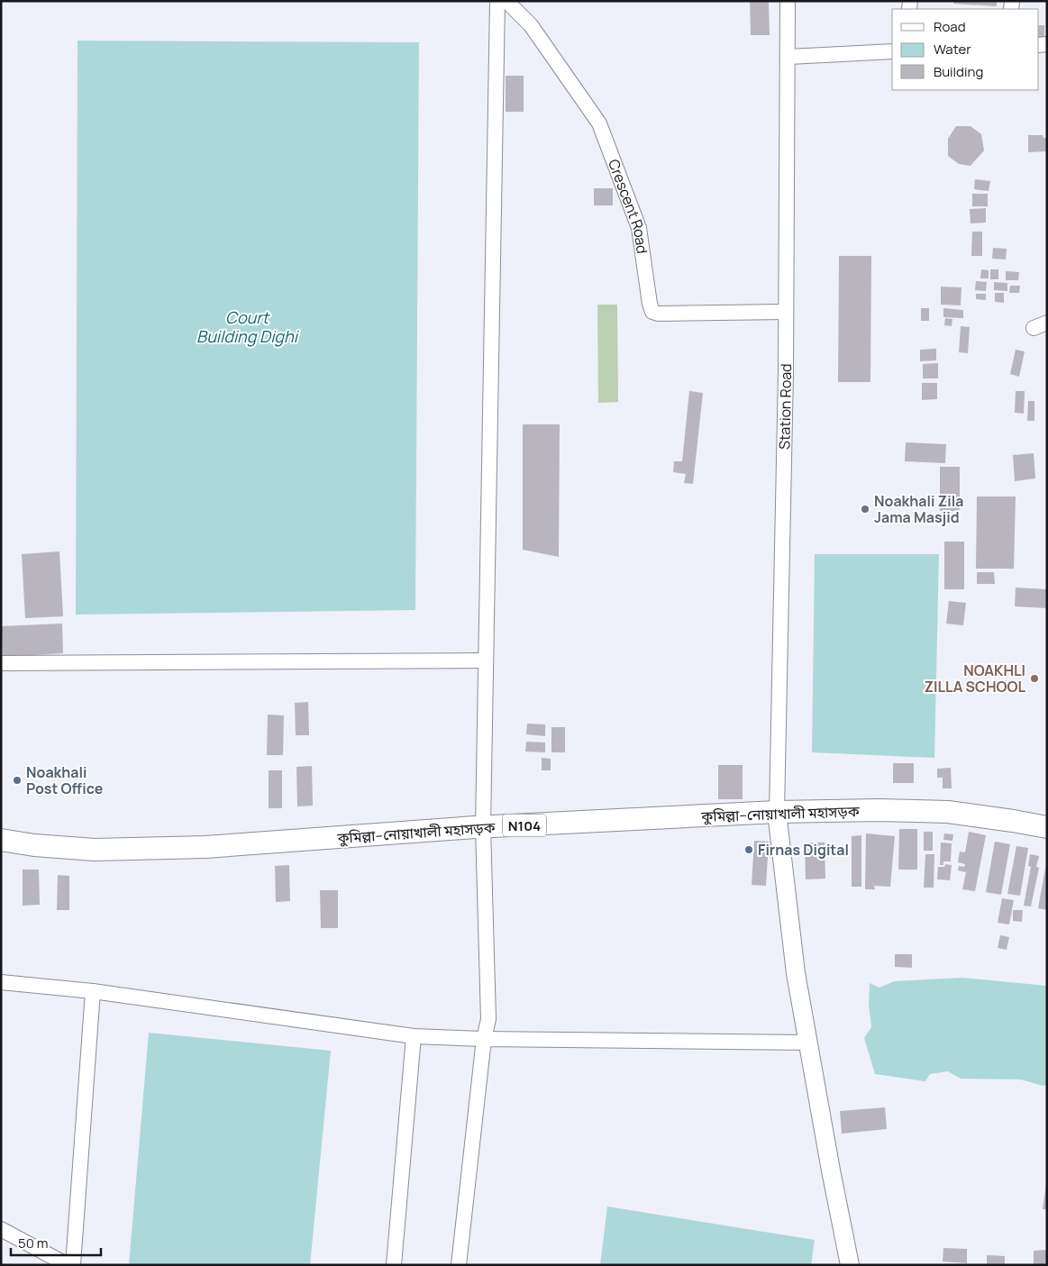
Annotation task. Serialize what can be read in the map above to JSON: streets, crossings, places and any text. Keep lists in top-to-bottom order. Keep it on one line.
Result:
{"streets":{"highway":["কুমিল্লা–নোয়াখালী মহাসড়ক","N104"],"street":["Crescent Road","Station Road"]},"crossings":[["Crescent Road","Station Road"],["Station Road","কুমিল্লা–নোয়াখালী মহাসড়ক"]],"water":["Court Building Dighi"],"places":["Noakhali Zila Jama Masjid","NOAKHLI ZILLA SCHOOL","Noakhali Post Office","Firnas Digital"],"legend":["Road","Water","Building"],"scale_bar":"50 m"}
